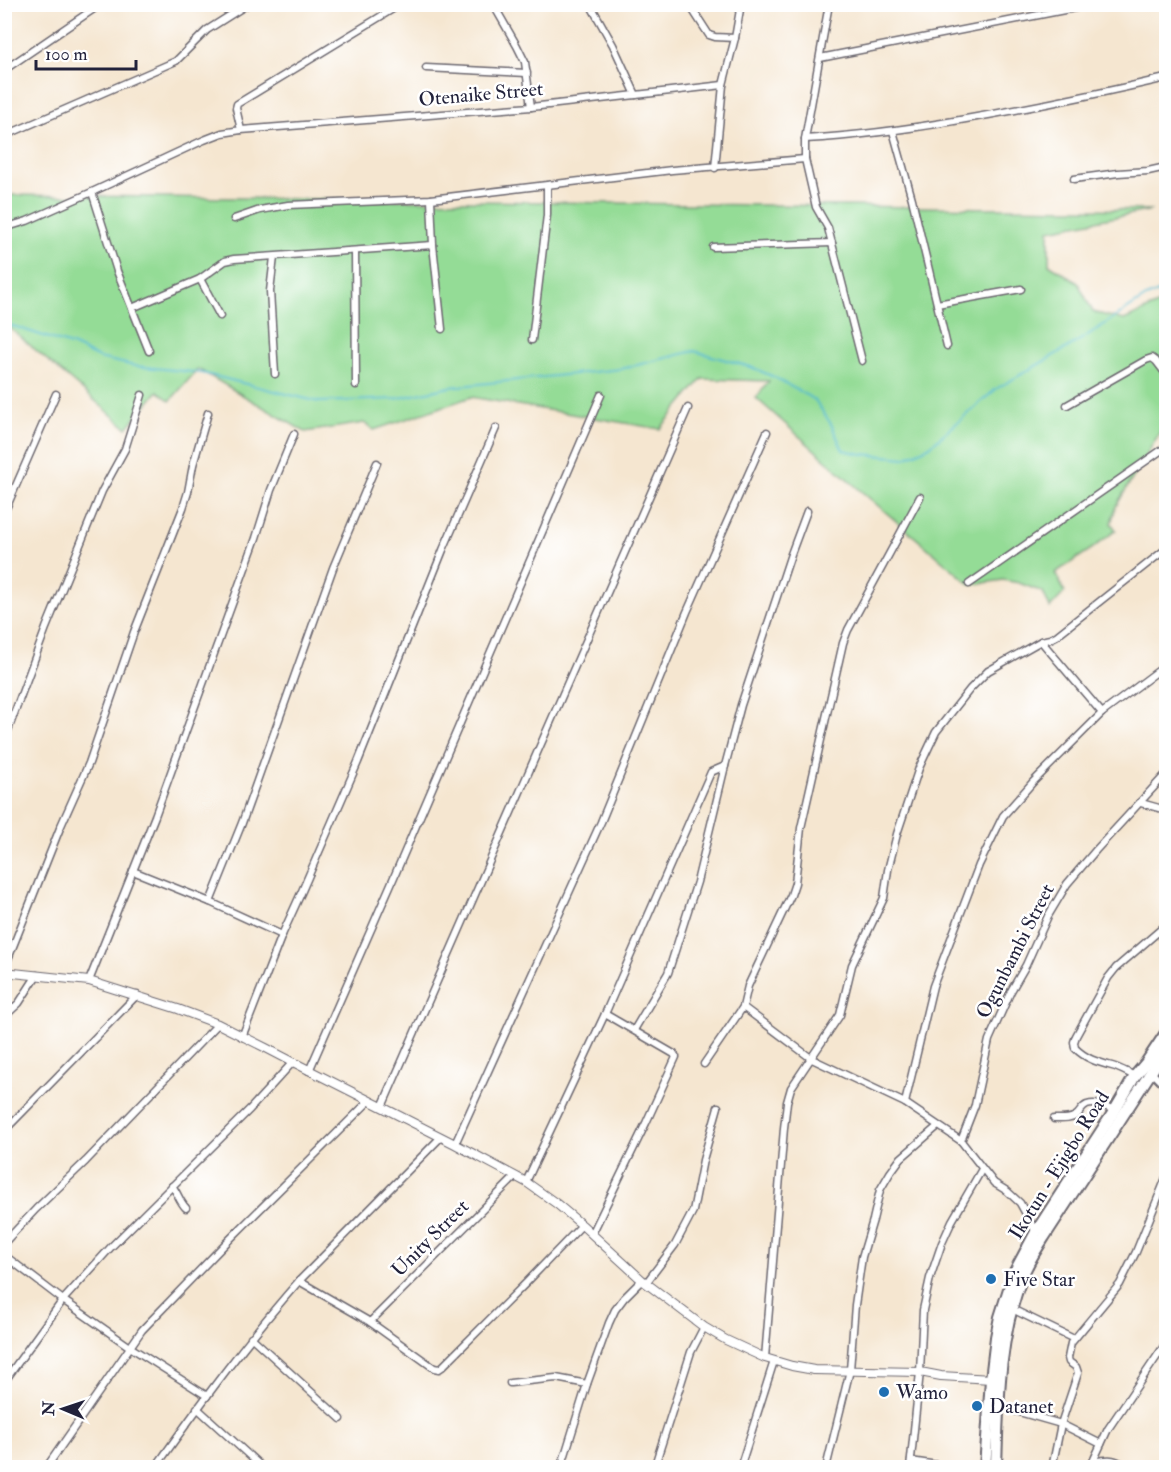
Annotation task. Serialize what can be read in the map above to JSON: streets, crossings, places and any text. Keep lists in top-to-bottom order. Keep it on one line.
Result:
{"streets":{"main road":["Ikotun - Ejigbo Road"],"street":["Otenaike Street","Ogunbambi Street","Unity Street"]},"places":["Five Star","Wamo","Datanet"],"scale_bar":"100 m","north":"left"}
